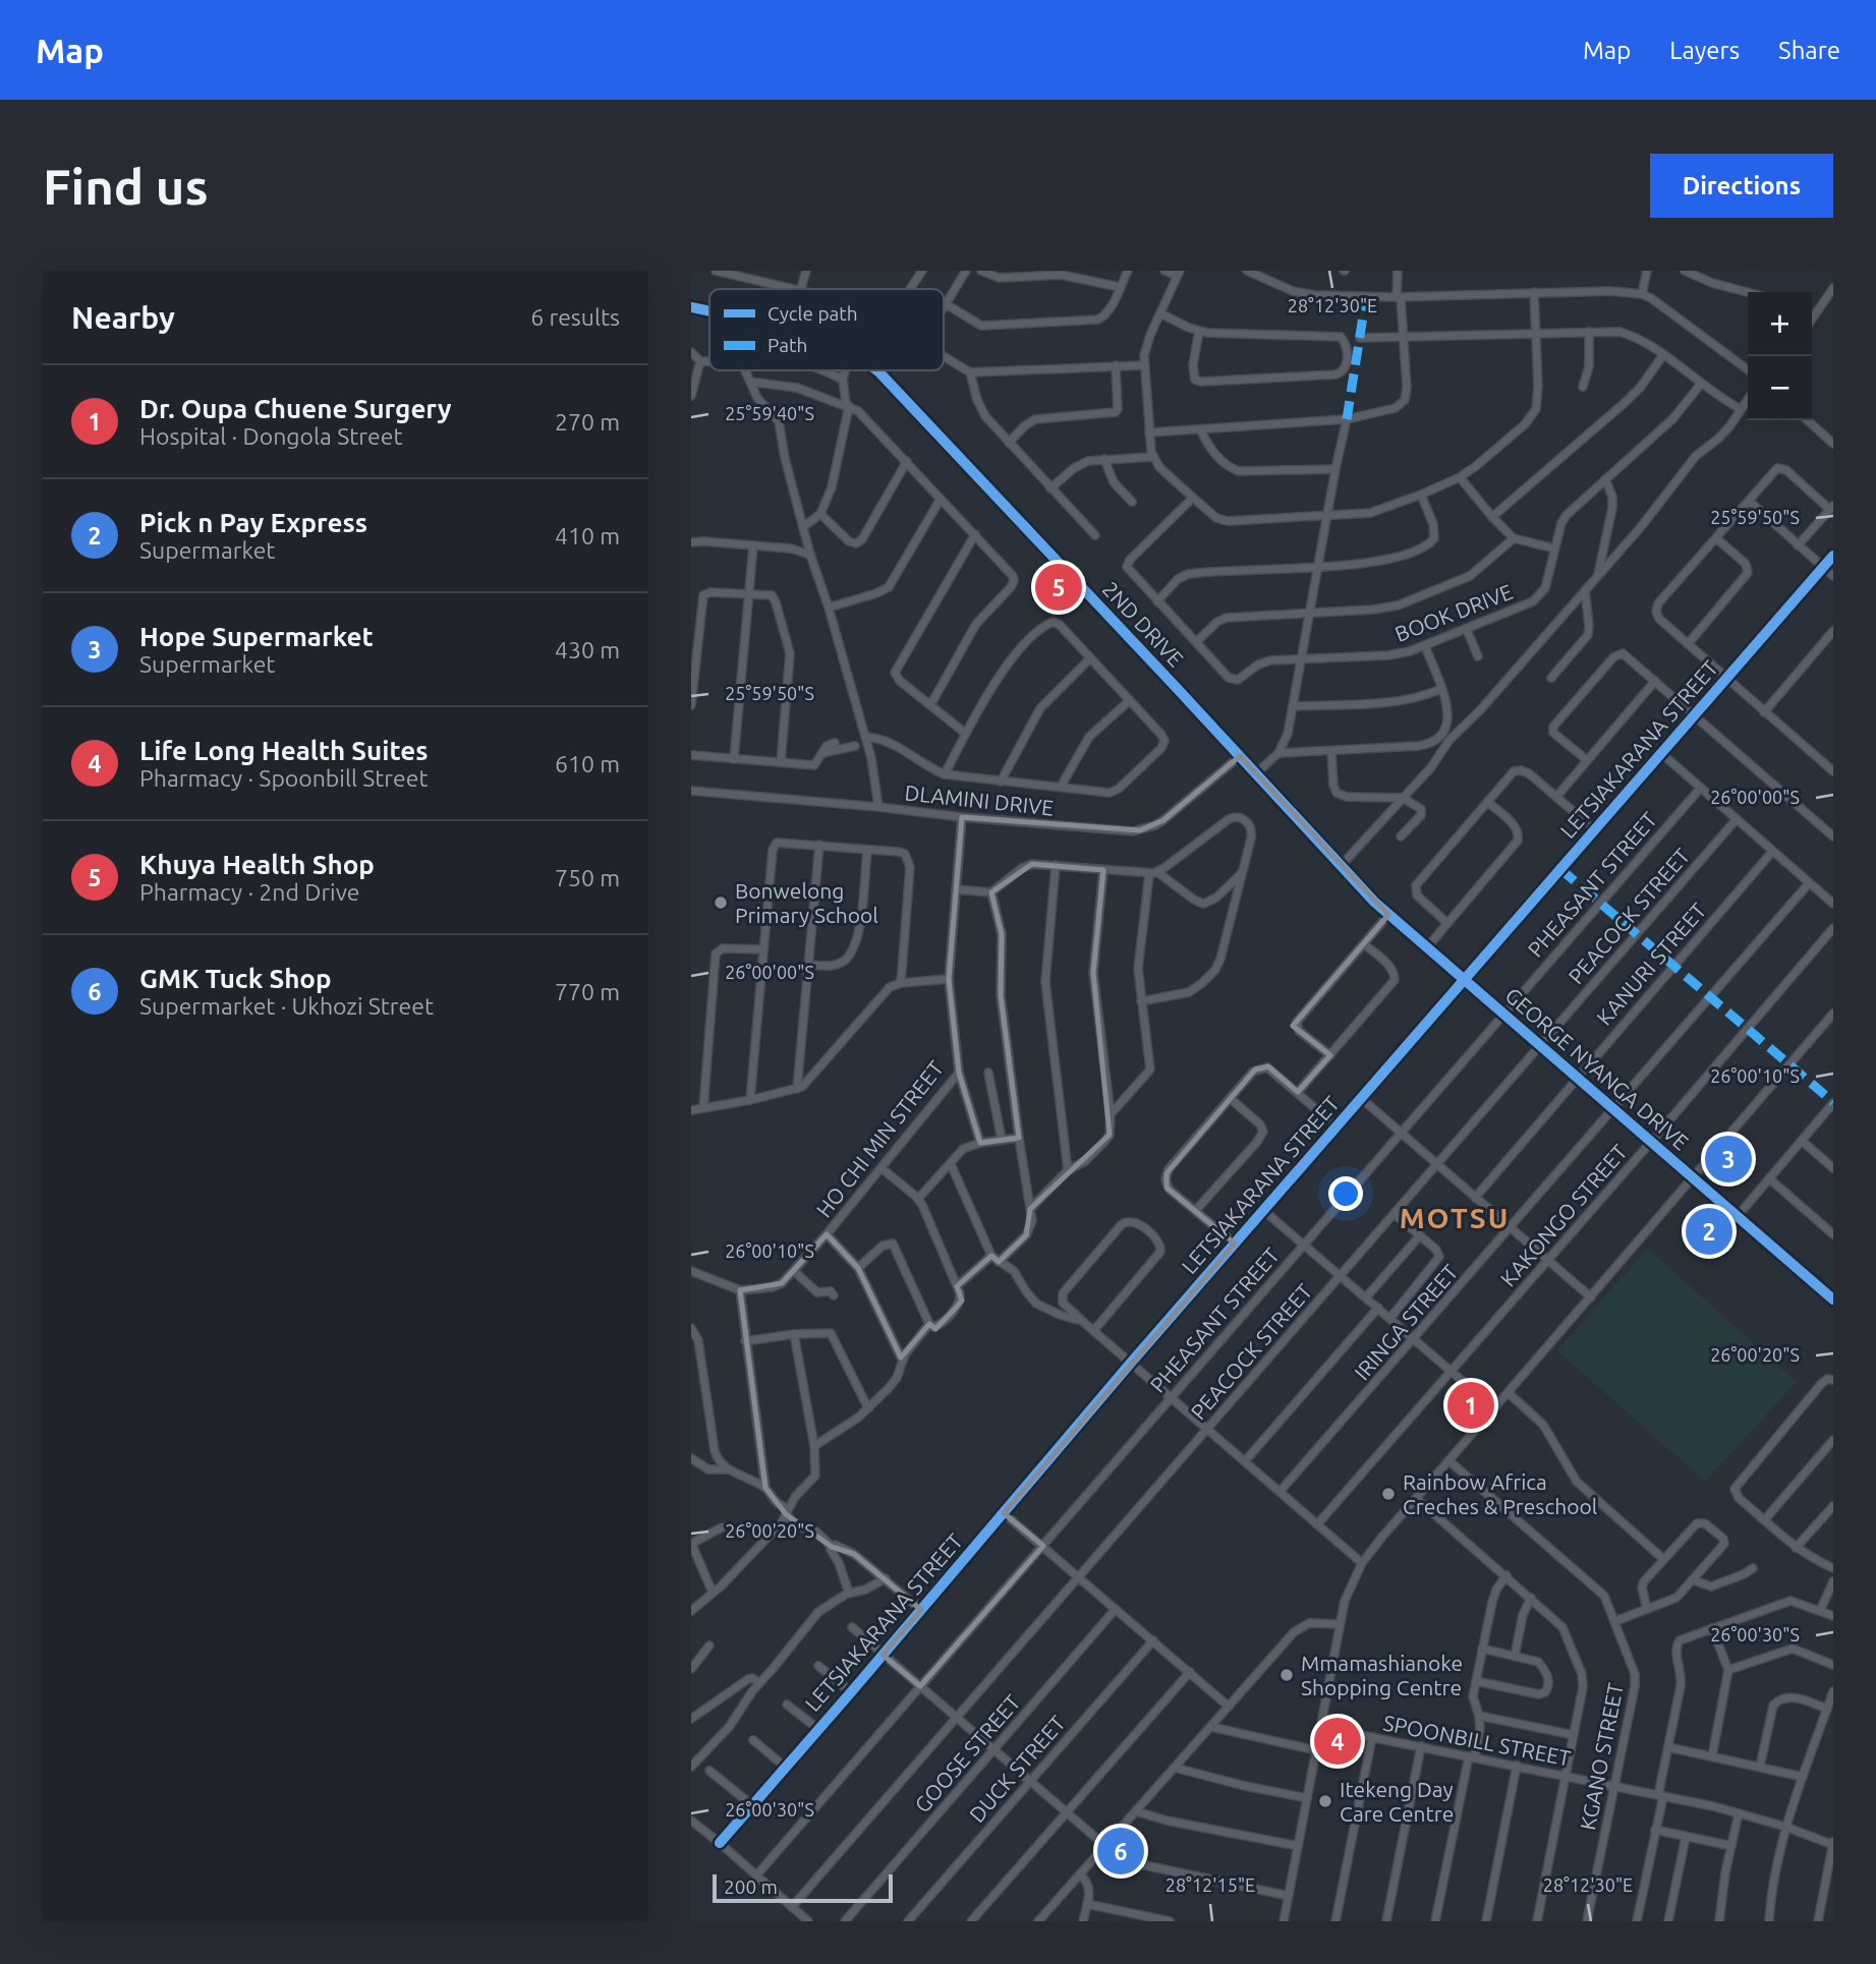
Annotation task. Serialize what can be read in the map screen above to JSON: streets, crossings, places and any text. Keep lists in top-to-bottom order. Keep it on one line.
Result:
{"streets":{"street":["BOOK DRIVE","2ND DRIVE","LETSIAKARANA STREET","DLAMINI DRIVE","PHEASANT STREET","PEACOCK STREET","KANURI STREET","GEORGE NYANGA DRIVE","HO CHI MIN STREET","KAKONGO STREET","IRINGA STREET","SPOONBILL STREET","GOOSE STREET","KGANO STREET","DUCK STREET"]},"crossings":[["2ND DRIVE","LETSIAKARANA STREET"],["2ND DRIVE","DLAMINI DRIVE"],["2ND DRIVE","GEORGE NYANGA DRIVE"],["LETSIAKARANA STREET","GEORGE NYANGA DRIVE"],["DLAMINI DRIVE","HO CHI MIN STREET"],["PHEASANT STREET","GEORGE NYANGA DRIVE"],["PEACOCK STREET","GEORGE NYANGA DRIVE"],["KANURI STREET","GEORGE NYANGA DRIVE"],["GEORGE NYANGA DRIVE","KAKONGO STREET"],["GEORGE NYANGA DRIVE","IRINGA STREET"],["SPOONBILL STREET","KGANO STREET"]],"districts":["MOTSU"],"places":["Bonwelong Primary School","Rainbow Africa Creches & Preschool","Mmamashianoke Shopping Centre","Itekeng Day Care Centre"],"legend":["Cycle path","Path"],"scale_bar":"200 m","page":{"header":"Map","nav":["Map","Layers","Share"],"buttons":"Directions","title":"Find us","heading":["Nearby","6 results"],"map_buttons":["+","−"],"list":[{"mark":"1","name":"Dr. Oupa Chuene Surgery","note":"Hospital · Dongola Street","value":"270 m"},{"mark":"2","name":"Pick n Pay Express","note":"Supermarket","value":"410 m"},{"mark":"3","name":"Hope Supermarket","note":"Supermarket","value":"430 m"},{"mark":"4","name":"Life Long Health Suites","note":"Pharmacy · Spoonbill Street","value":"610 m"},{"mark":"5","name":"Khuya Health Shop","note":"Pharmacy · 2nd Drive","value":"750 m"},{"mark":"6","name":"GMK Tuck Shop","note":"Supermarket · Ukhozi Street","value":"770 m"}],"pins":["5","3","2","1","4","6"],"scale":"200 m"},"coordinates":["28°12'30\"E","25°59'40\"S","25°59'50\"S","26°00'00\"S","26°00'10\"S","26°00'20\"S","26°00'30\"S","28°12'15\"E"]}
